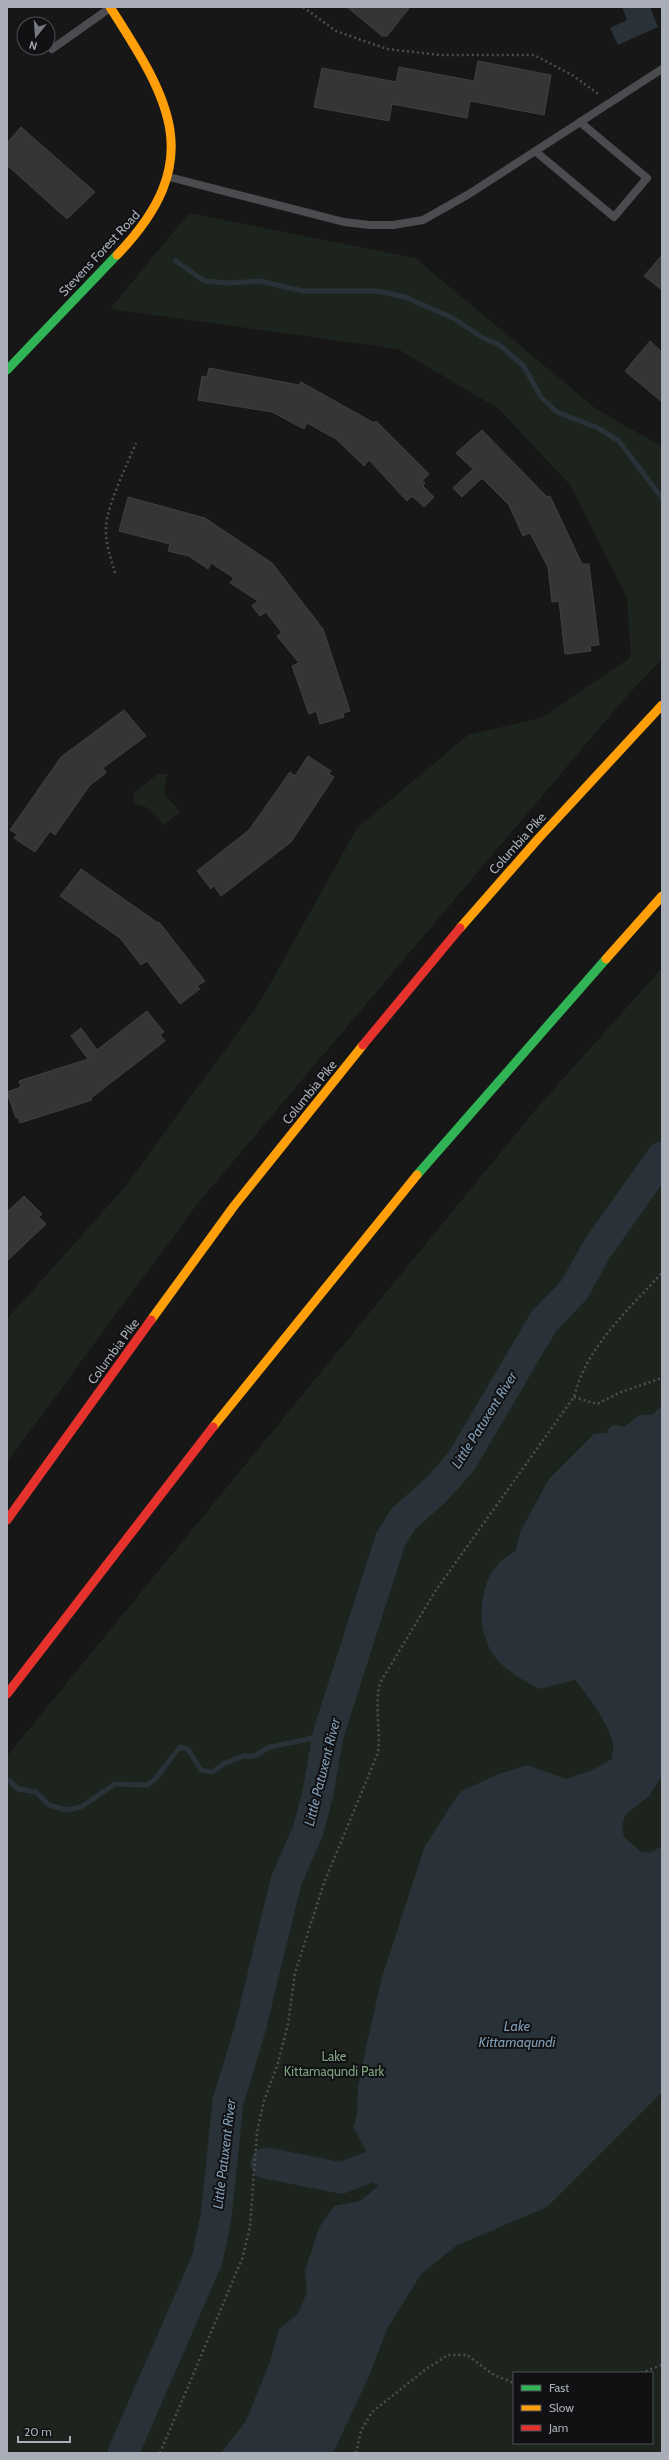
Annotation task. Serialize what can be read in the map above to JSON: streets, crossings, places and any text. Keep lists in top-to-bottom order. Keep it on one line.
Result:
{"streets":{"main road":["Stevens Forest Road","Columbia Pike"]},"water":["Little Patuxent River","Lake Kittamaqundi"],"parks":["Lake Kittamaqundi Park"],"legend":["Fast","Slow","Jam"],"scale_bar":"20 m","north":"bottom"}
